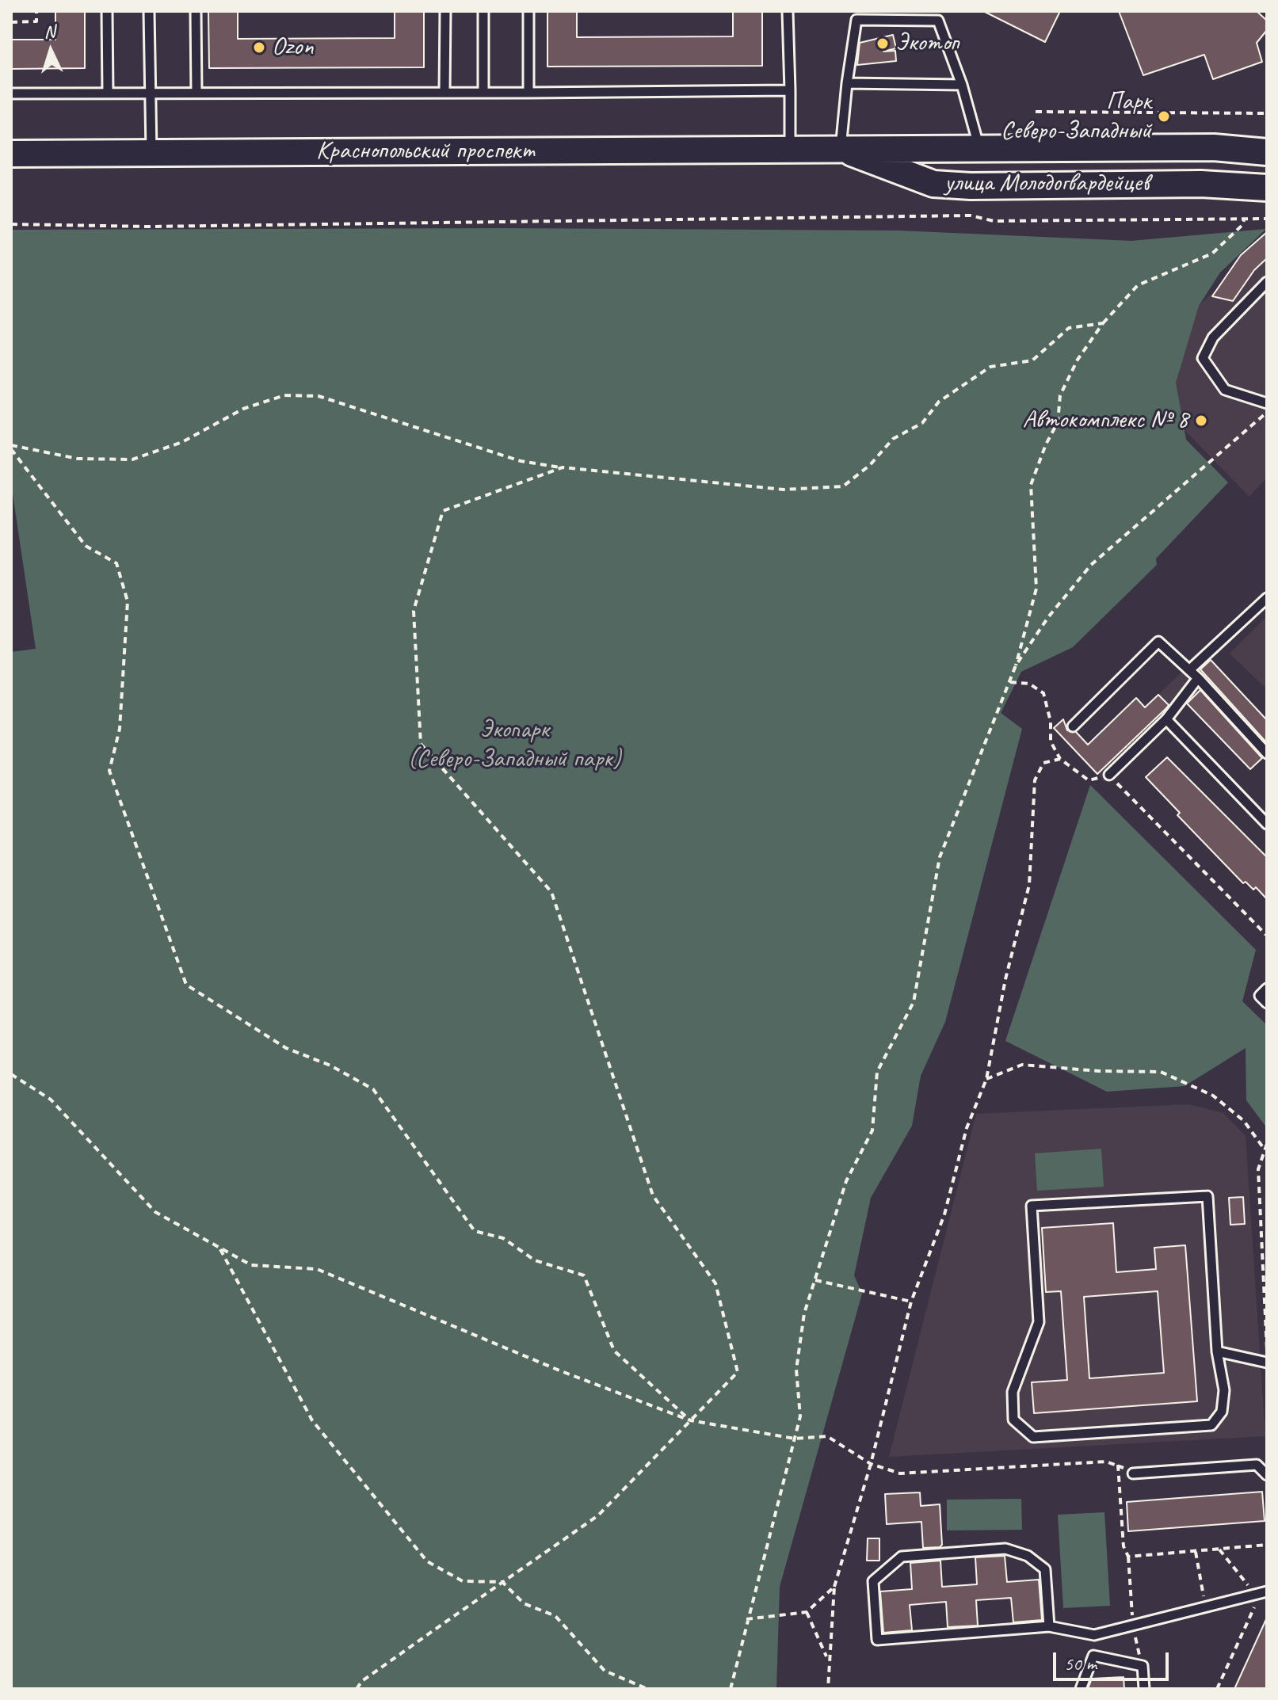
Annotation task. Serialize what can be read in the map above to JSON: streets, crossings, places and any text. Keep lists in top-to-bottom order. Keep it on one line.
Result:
{"streets":{"street":["Краснопольский проспект","улица Молодогвардейцев"]},"crossings":[["Краснопольский проспект","улица Молодогвардейцев"]],"parks":["Экопарк (Северо-Западный парк)"],"places":["Экотоп","Ozon","Парк Северо-Западный","Автокомплекс № 8"],"scale_bar":"50 m","north":"top"}
